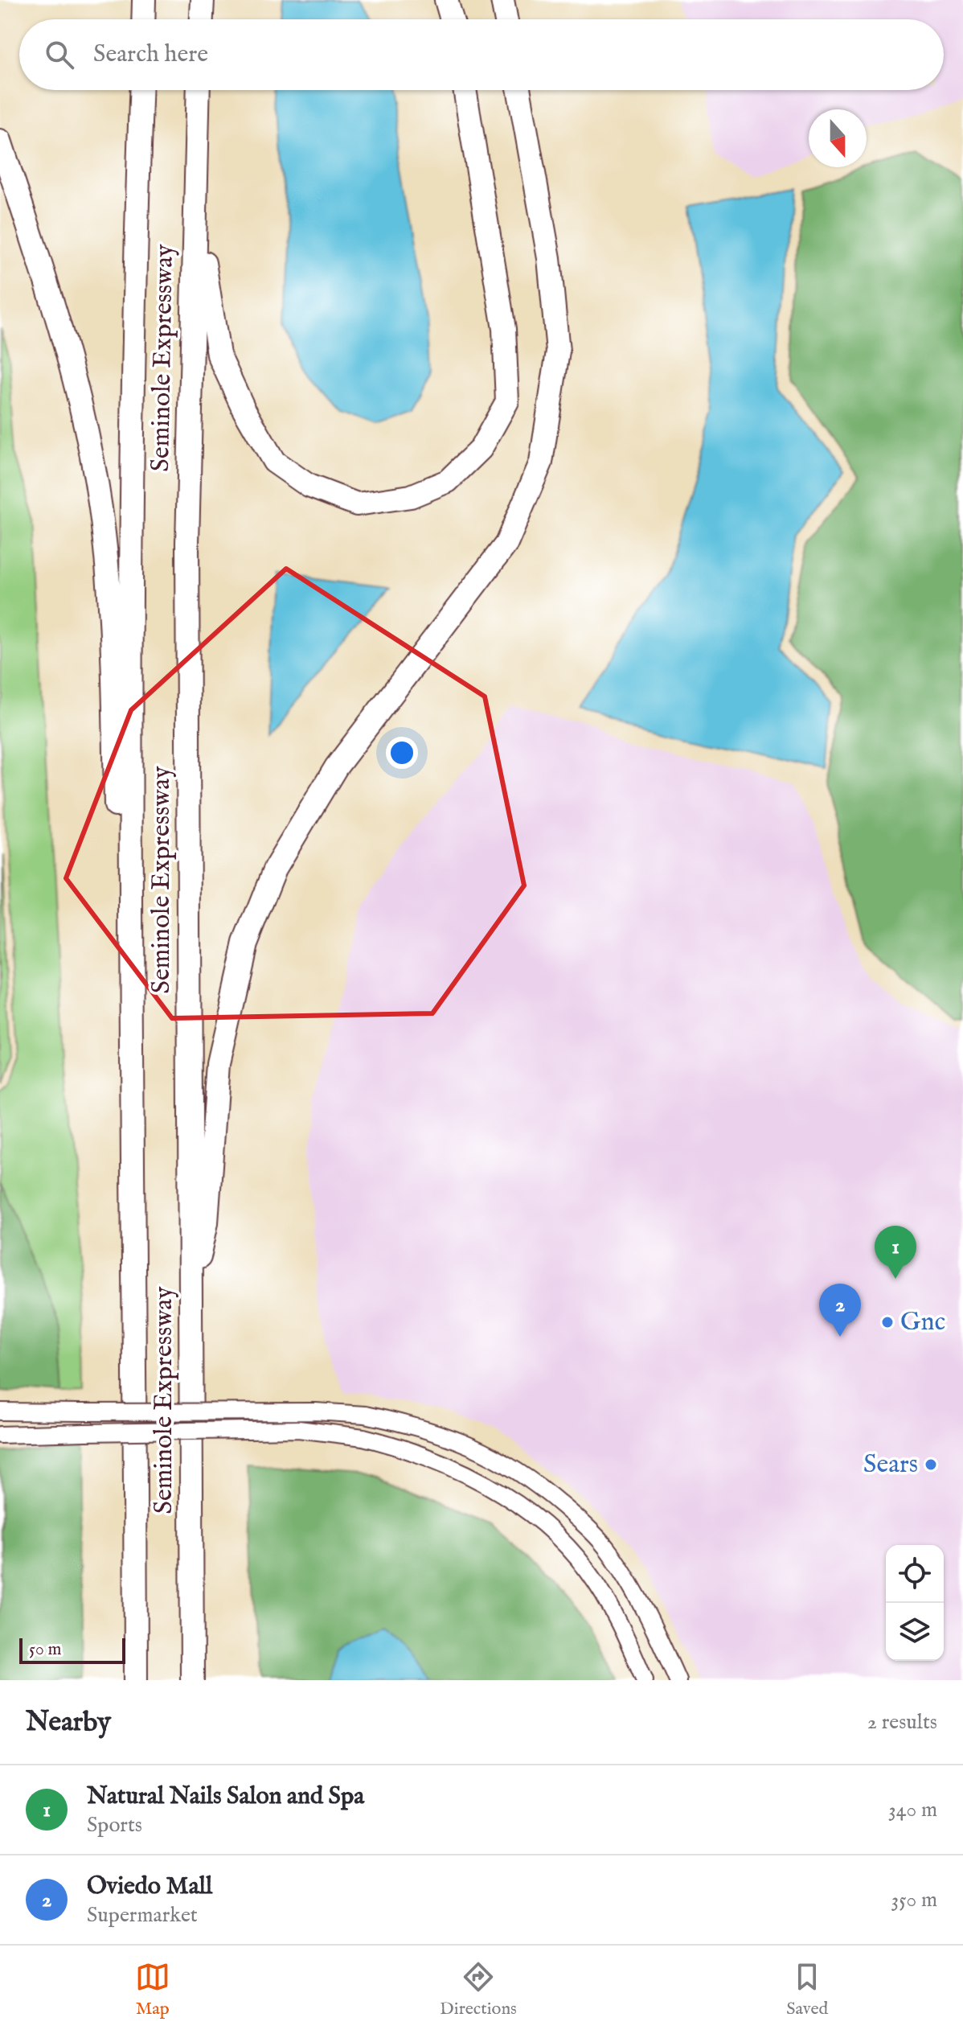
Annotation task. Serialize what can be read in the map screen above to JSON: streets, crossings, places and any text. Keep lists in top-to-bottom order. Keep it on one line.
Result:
{"streets":{"highway":["Seminole Expressway"]},"places":["Gnc","Sears"],"scale_bar":"50 m","north":"bottom","page":{"search":"Search here","pins":["1","2"],"scale":"50 m","heading":["Nearby","2 results"],"list":[{"mark":"1","name":"Natural Nails Salon and Spa","note":"Sports","value":"340 m"},{"mark":"2","name":"Oviedo Mall","note":"Supermarket","value":"350 m"}],"nav":["Map","Directions","Saved"]}}
